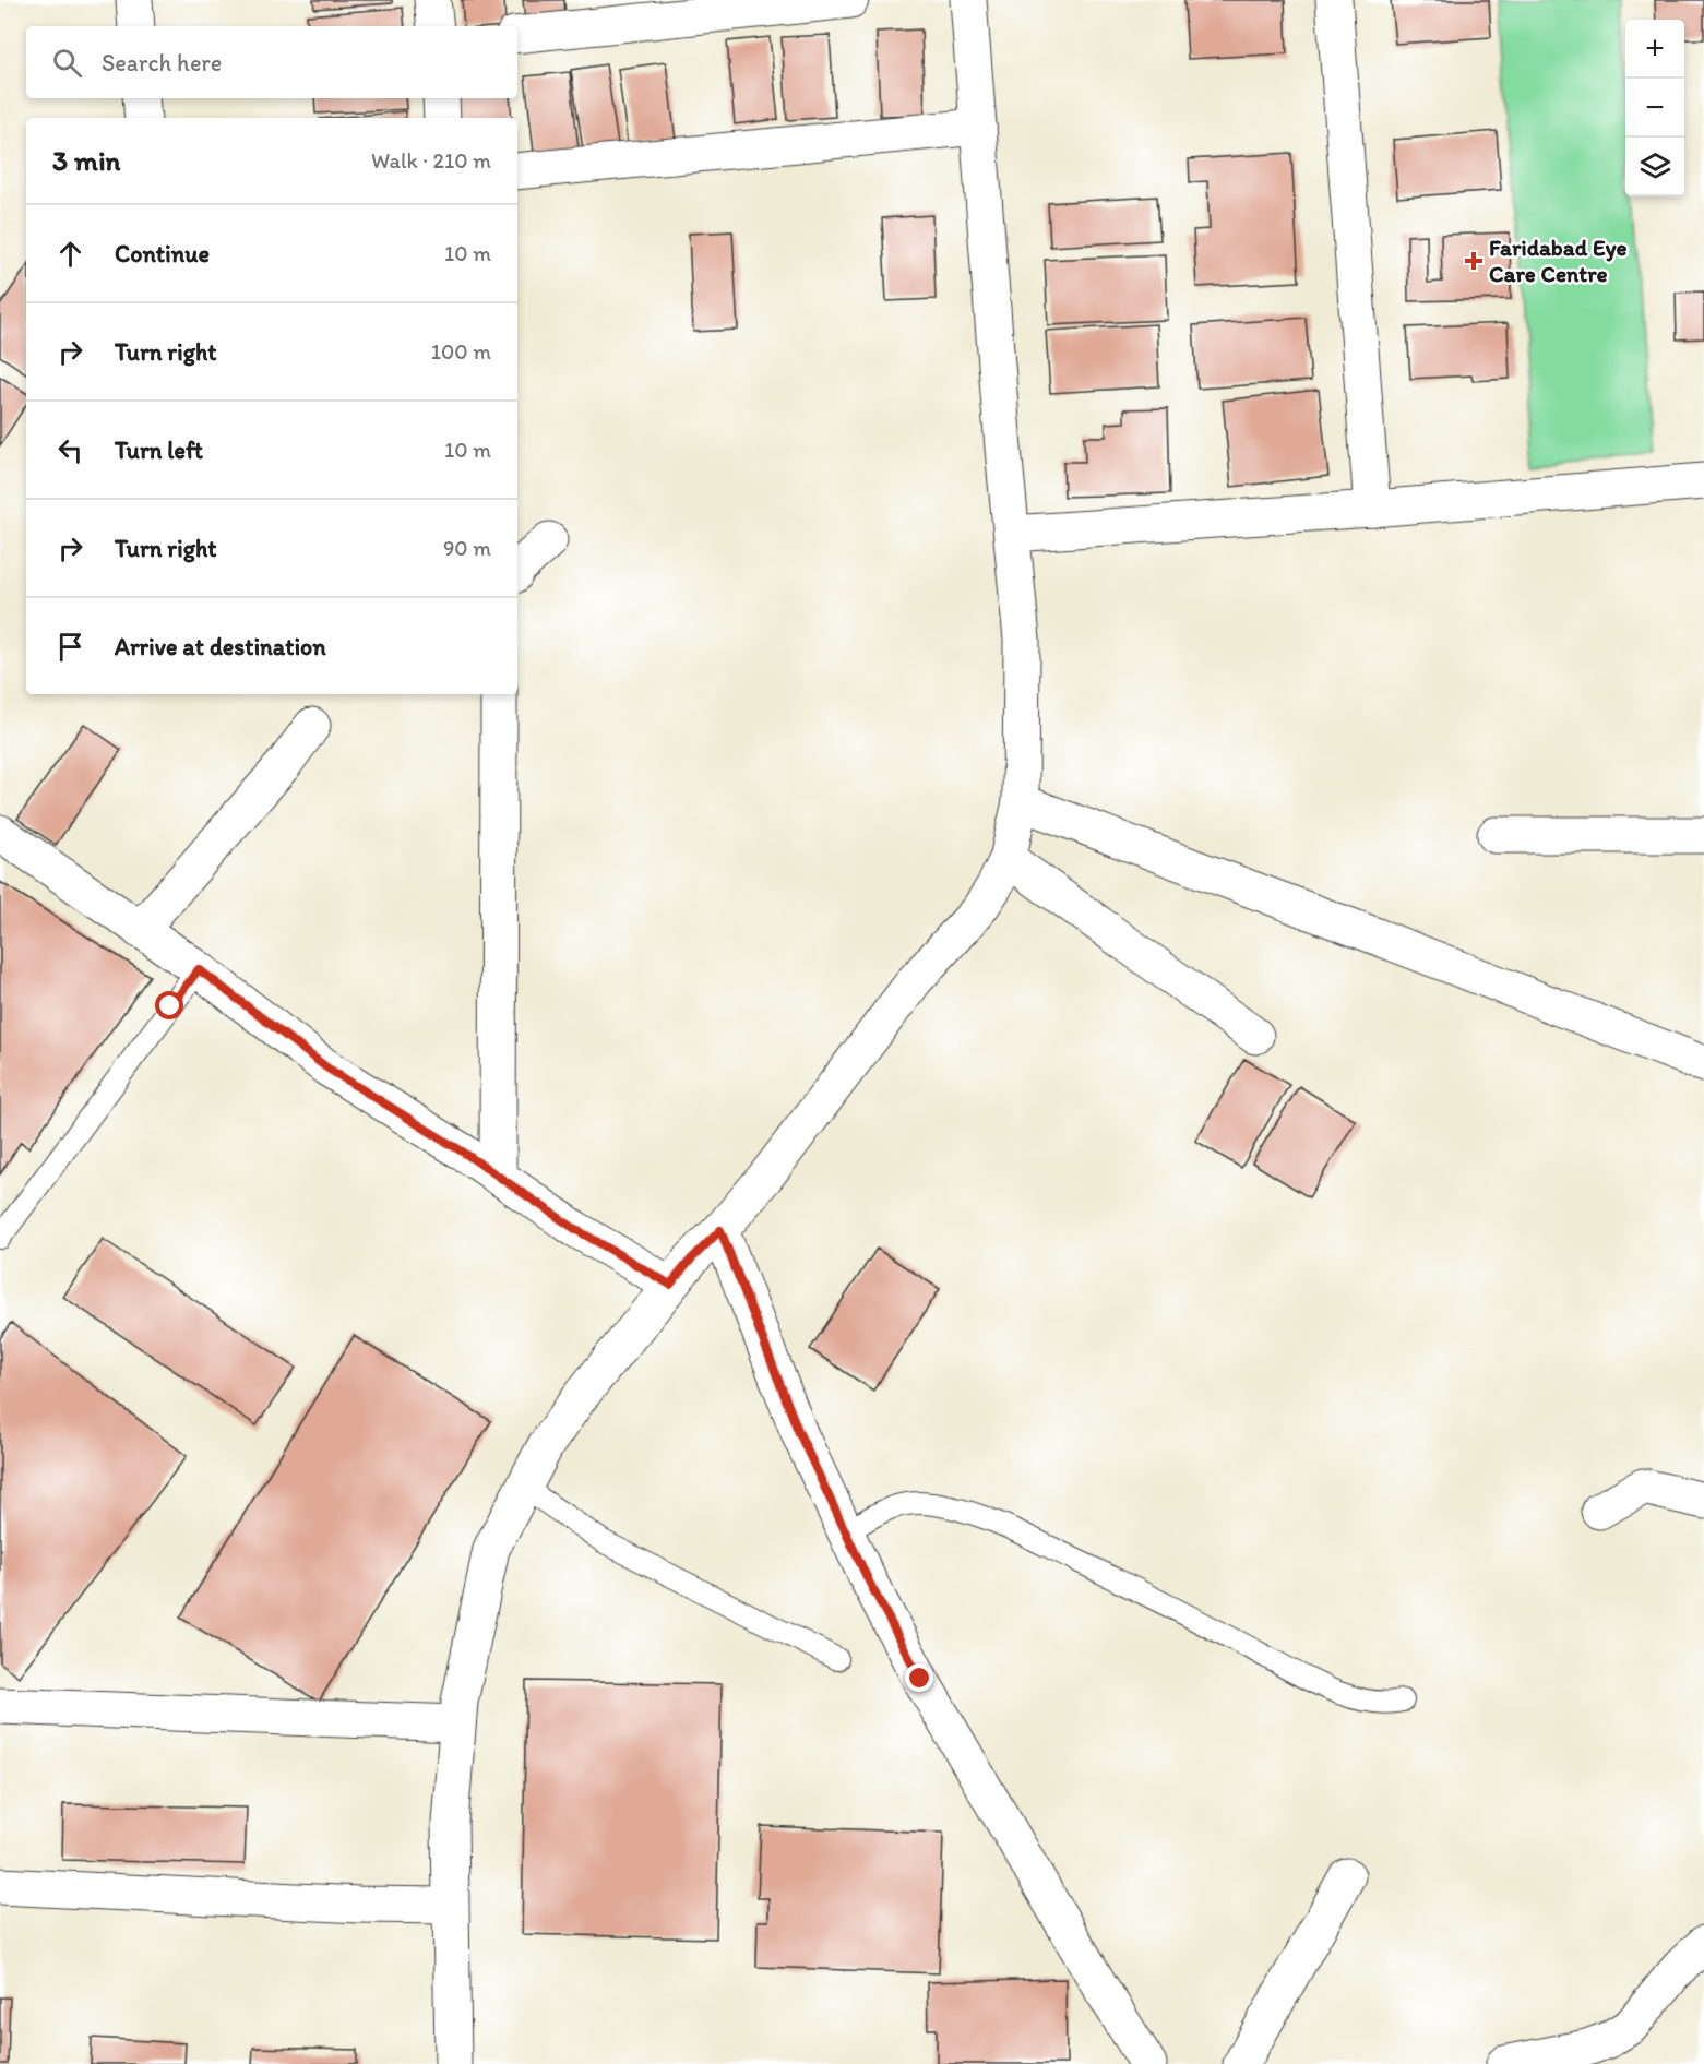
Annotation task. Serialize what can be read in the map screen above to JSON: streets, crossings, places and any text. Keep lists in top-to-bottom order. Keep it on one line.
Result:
{"places":{"health":["Faridabad Eye Care Centre"]},"page":{"map_buttons":["+","−"],"search":"Search here","heading":["3 min","Walk · 210 m"],"list":[["Continue","10 m"],["Turn right","100 m"],["Turn left","10 m"],["Turn right","90 m"],"Arrive at destination"]}}
